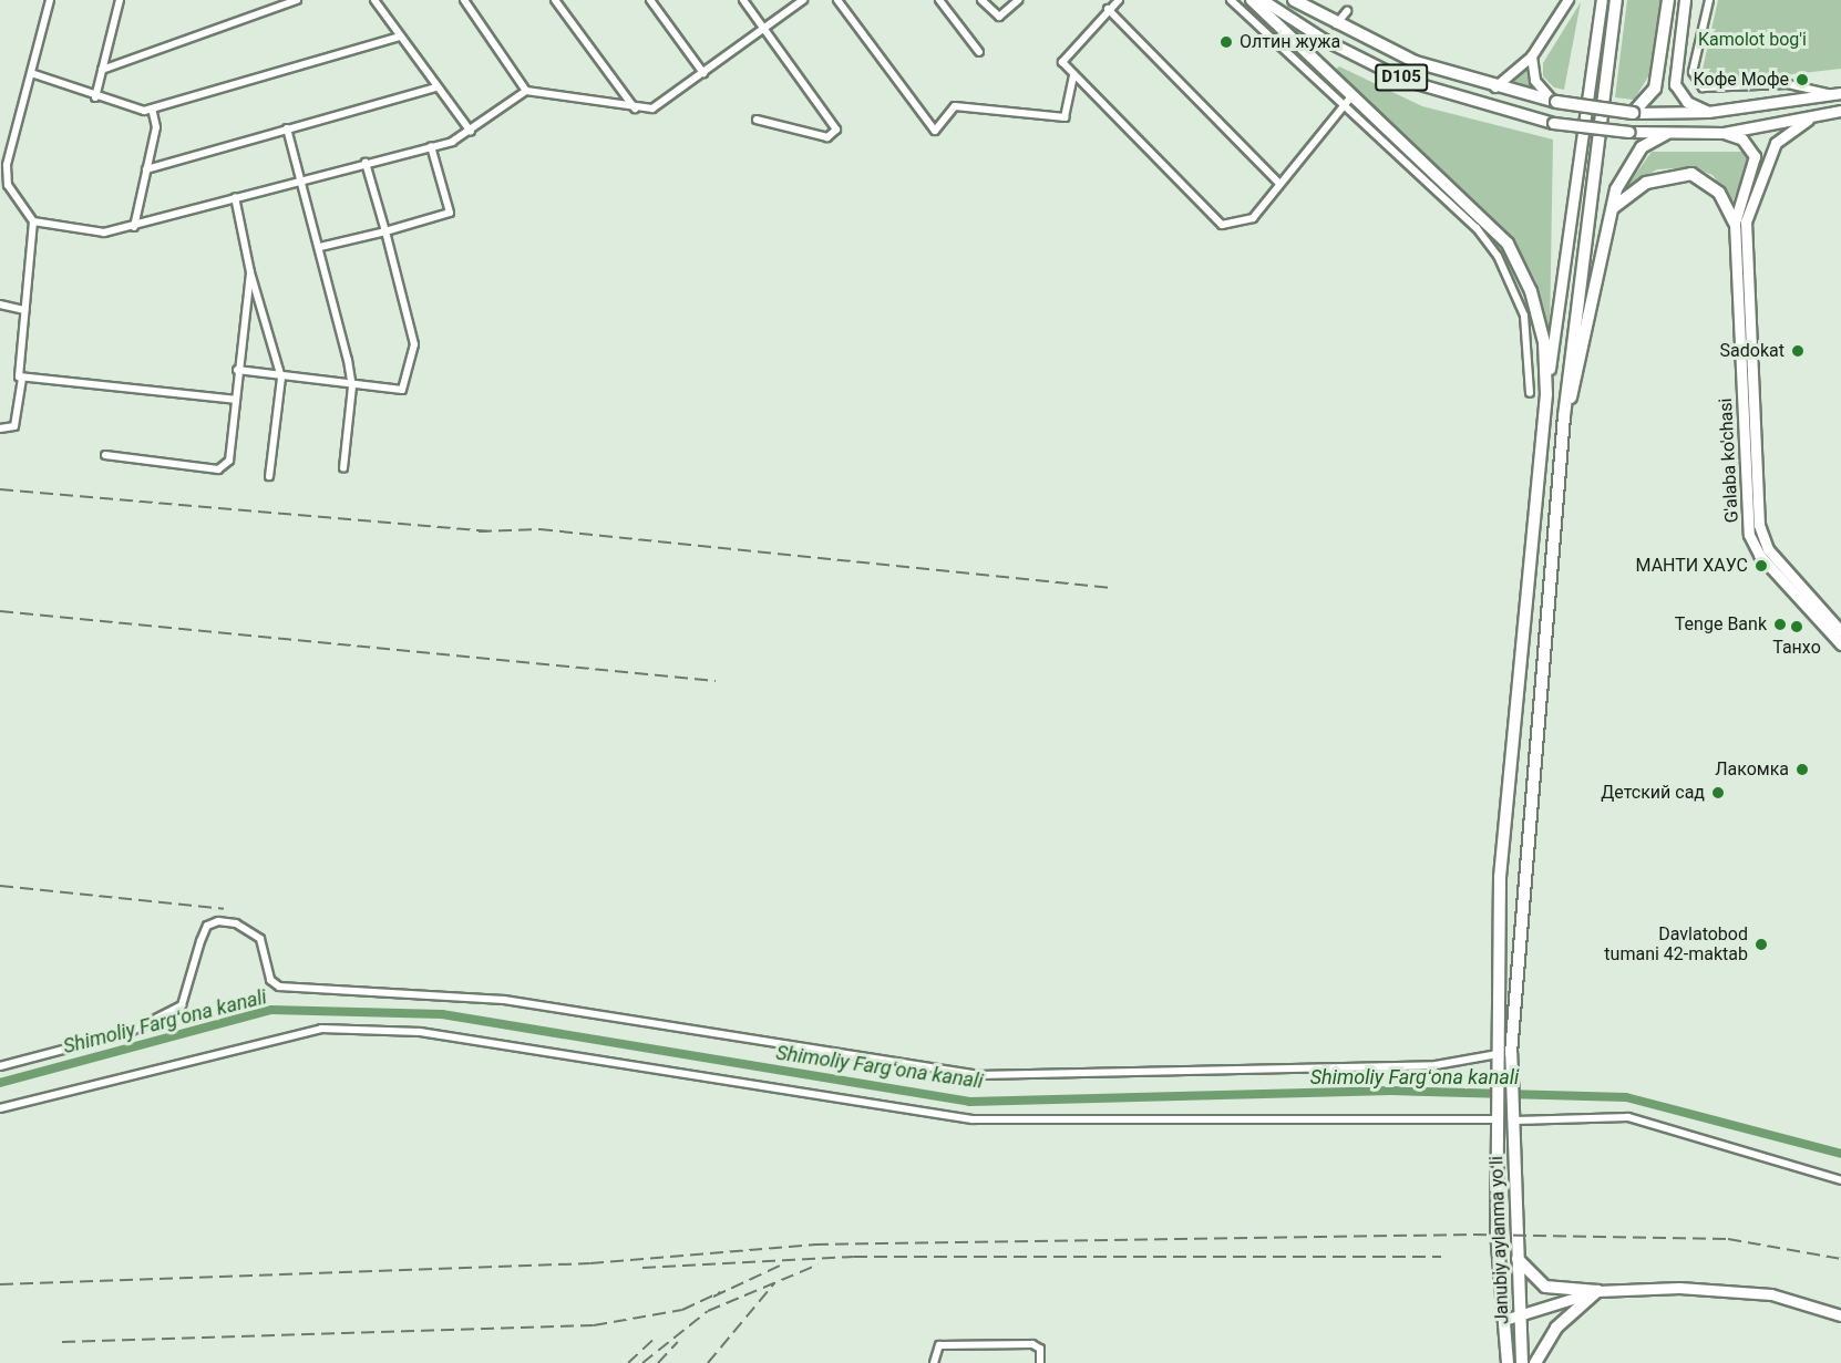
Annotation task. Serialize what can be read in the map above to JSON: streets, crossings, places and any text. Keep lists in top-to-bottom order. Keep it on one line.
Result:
{"streets":{"highway":["D105","Janubiy aylanma yoʻli"],"main road":["G'alaba ko'chasi"]},"water":["Shimoliy Fargʻona kanali"],"parks":["Kamolot bog'i"],"places":["Олтин жужа","Кофе Мофе","Sadokat","МАНТИ ХАУС","Tenge Bank","Танхо","Лакомка","Детский сад","Davlatobod tumani 42-maktab"]}
